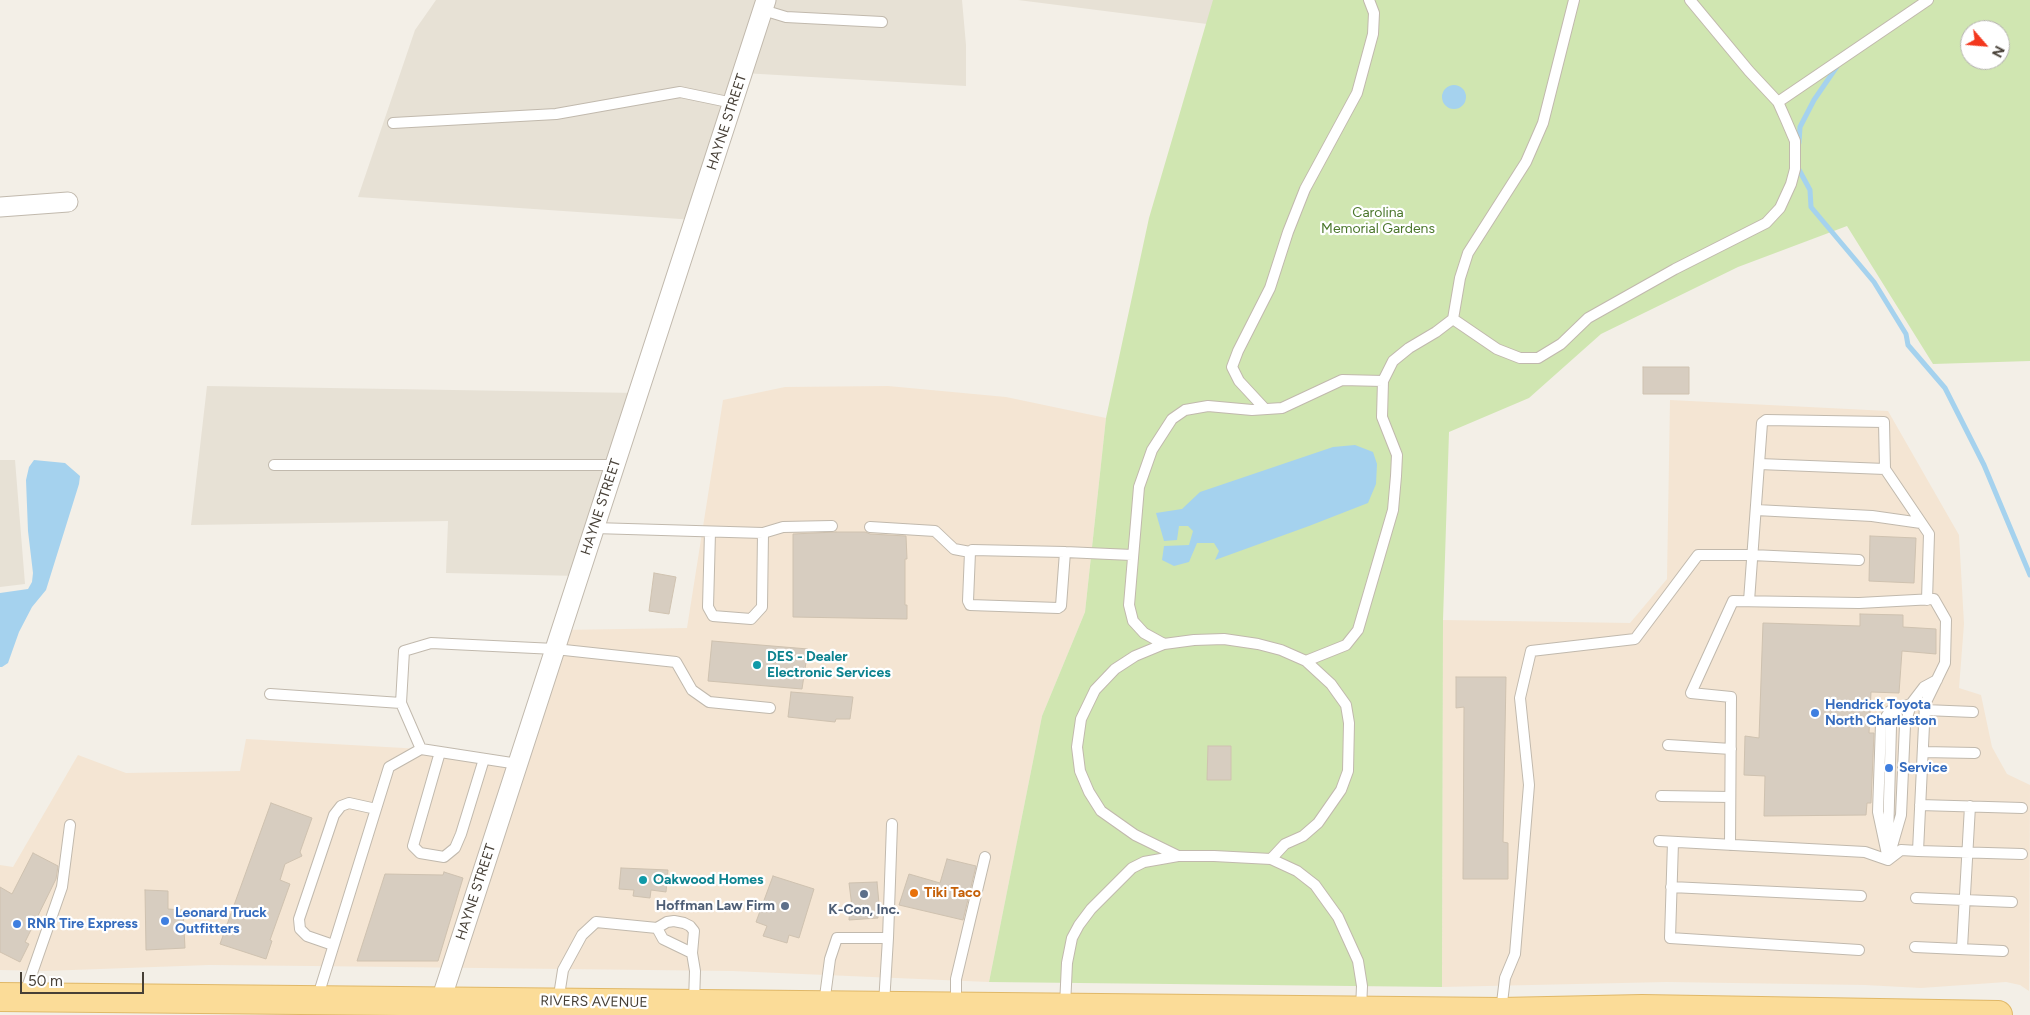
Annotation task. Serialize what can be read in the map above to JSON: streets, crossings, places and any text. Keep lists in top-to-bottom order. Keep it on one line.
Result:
{"streets":{"main road":["RIVERS AVENUE"],"street":["HAYNE STREET"]},"crossings":[["HAYNE STREET","RIVERS AVENUE"]],"parks":["Carolina Memorial Gardens"],"places":["DES - Dealer Electronic Services","Hendrick Toyota North Charleston","Service","Oakwood Homes","Tiki Taco","K-Con, Inc.","Hoffman Law Firm","Leonard Truck Outfitters","RNR Tire Express"],"scale_bar":"50 m","north":"bottom right"}
